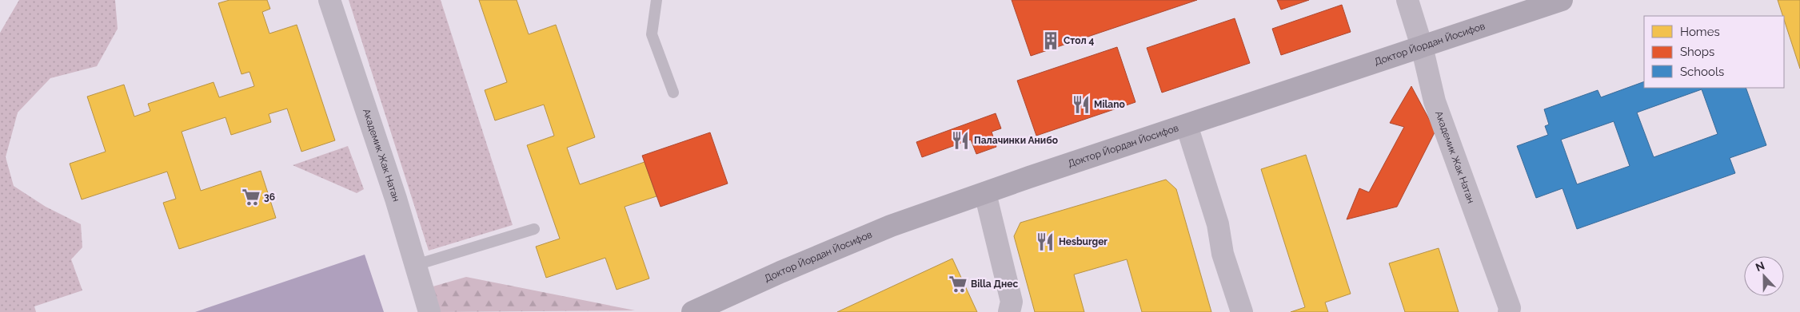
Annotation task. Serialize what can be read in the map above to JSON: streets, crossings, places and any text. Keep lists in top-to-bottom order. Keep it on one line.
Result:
{"streets":{"street":["Доктор Йордан Йосифов","Академик Жак Натан"]},"crossings":[["Доктор Йордан Йосифов","Академик Жак Натан"]],"places":{"building":["Стол 4"],"restaurant":["Milano","Палачинки Анибо","Hesburger"],"supermarket":["36","Billa Днес"]},"legend":["Homes","Shops","Schools"],"north":"top"}
